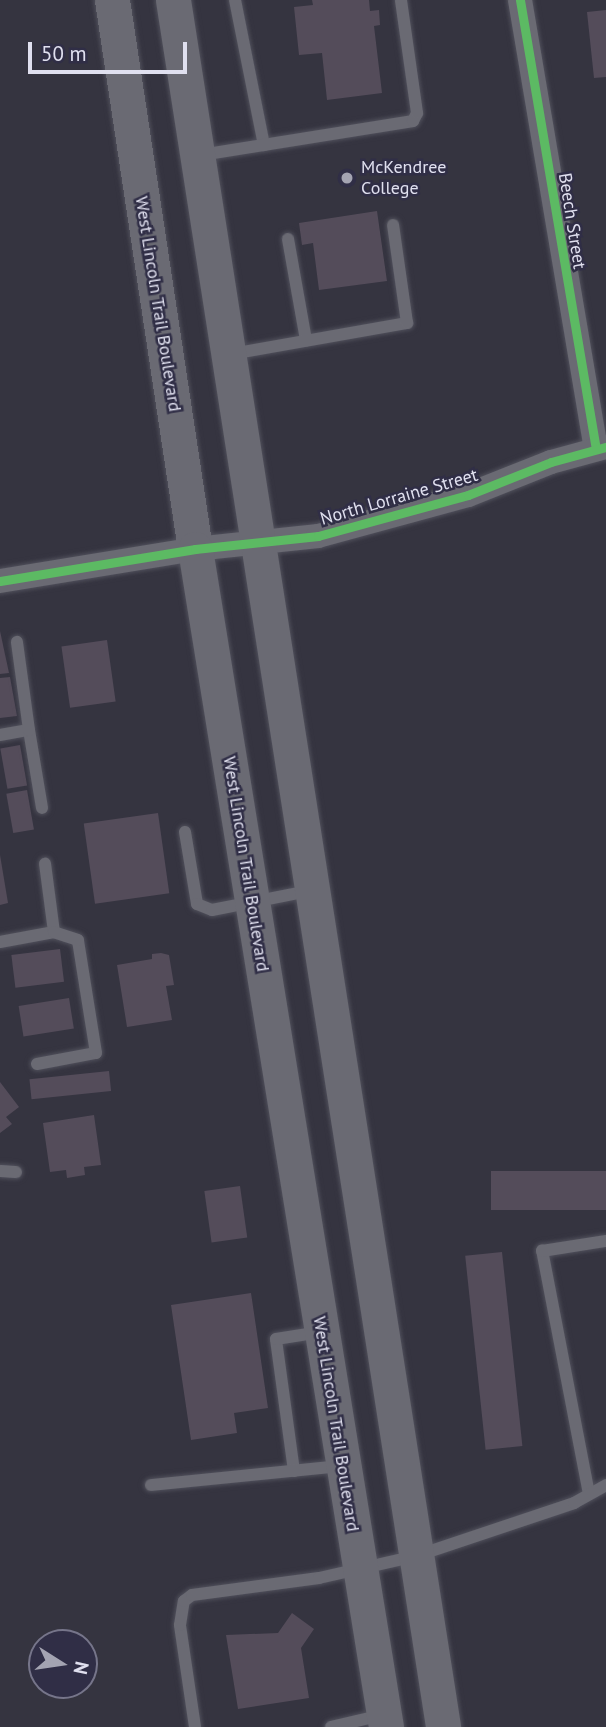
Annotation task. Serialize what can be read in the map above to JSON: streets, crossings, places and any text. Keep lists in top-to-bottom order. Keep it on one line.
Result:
{"streets":{"main road":["West Lincoln Trail Boulevard"],"street":["Beech Street","North Lorraine Street"]},"crossings":[["Beech Street","North Lorraine Street"],["West Lincoln Trail Boulevard","North Lorraine Street"]],"places":["McKendree College"],"scale_bar":"50 m","north":"right"}
